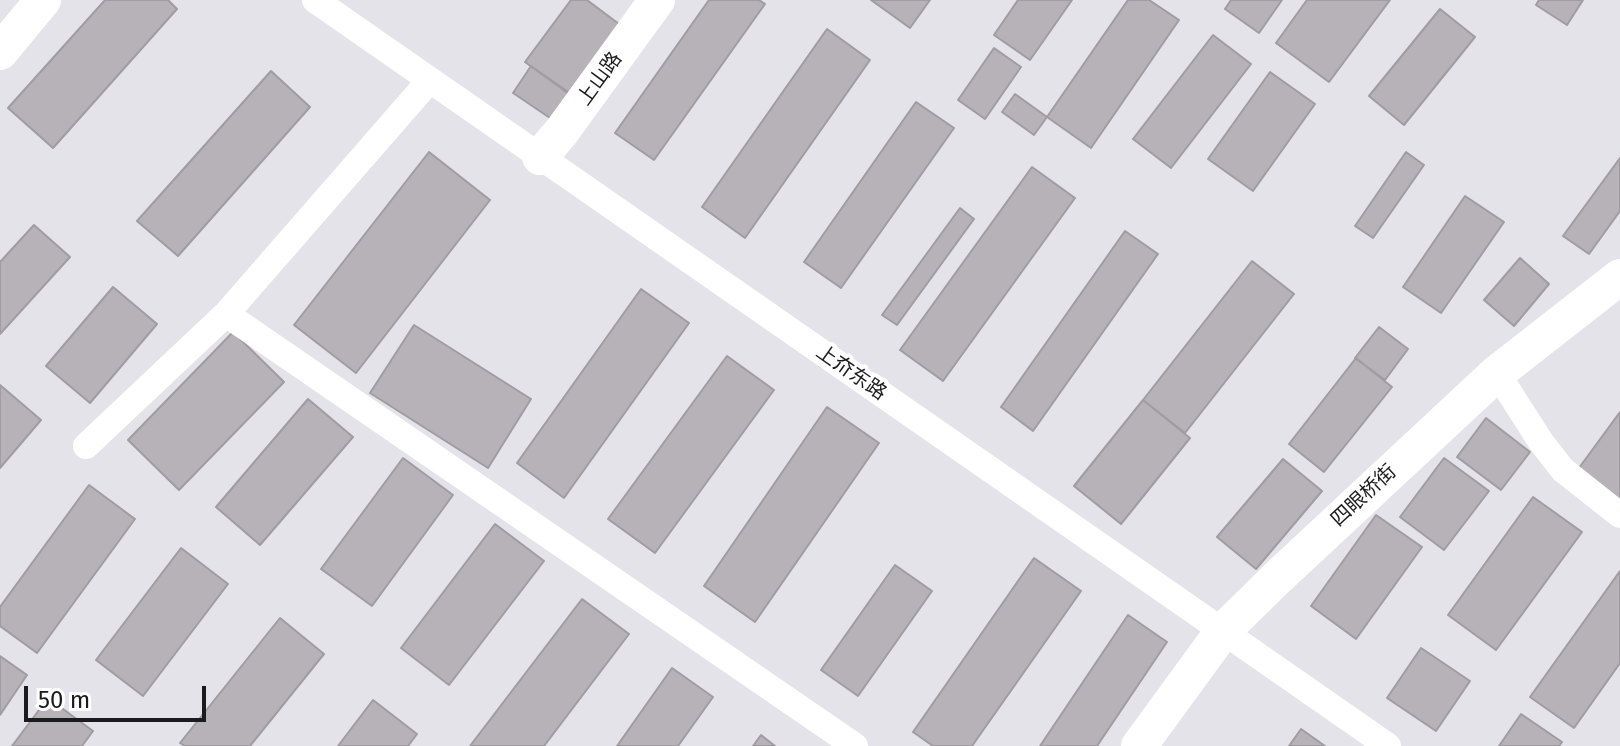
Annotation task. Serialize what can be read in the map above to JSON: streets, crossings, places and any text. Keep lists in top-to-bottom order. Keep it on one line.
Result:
{"streets":{"street":["上山路","上夼东路","四眼桥街"]},"crossings":[["上山路","上夼东路"],["上夼东路","四眼桥街"]],"scale_bar":"50 m"}
